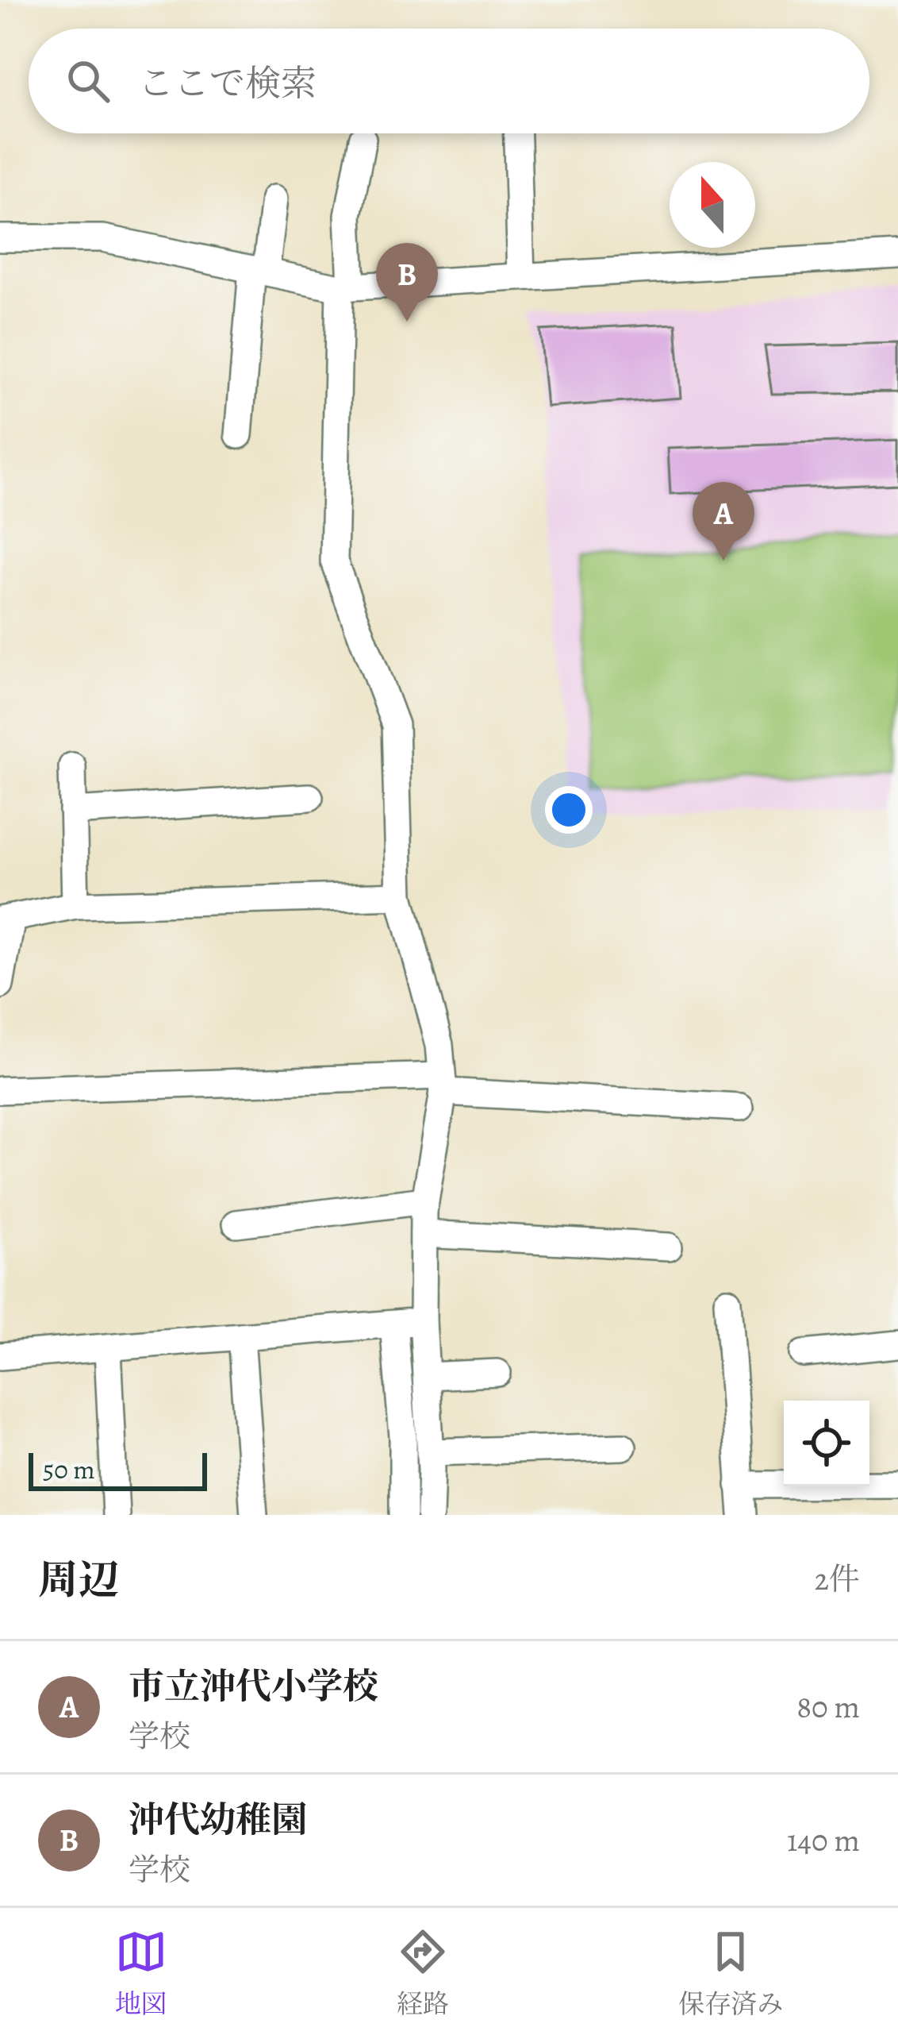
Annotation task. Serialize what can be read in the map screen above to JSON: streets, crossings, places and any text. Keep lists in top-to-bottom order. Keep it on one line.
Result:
{"scale_bar":"50 m","north":"top","page":{"search":"ここで検索","pins":["B","A"],"scale":"50 m","heading":["周辺","2件"],"list":[{"mark":"A","name":"市立沖代小学校","note":"学校","value":"80 m"},{"mark":"B","name":"沖代幼稚園","note":"学校","value":"140 m"}],"nav":["地図","経路","保存済み"]}}
